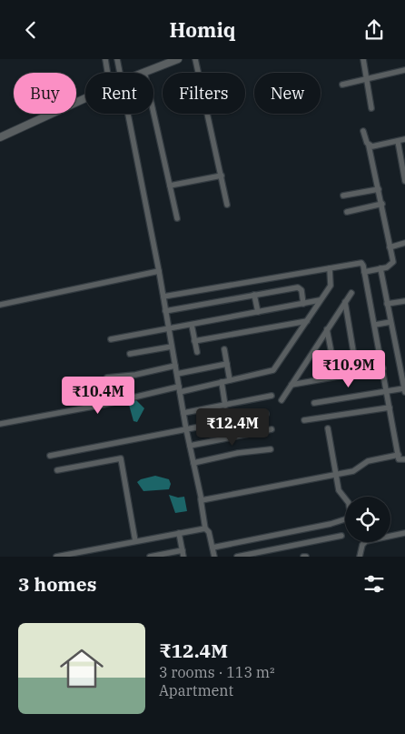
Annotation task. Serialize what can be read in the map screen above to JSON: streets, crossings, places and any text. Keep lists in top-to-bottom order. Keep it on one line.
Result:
{"page":{"header":"Homiq","chip":["Buy","Rent","Filters","New"],"price":["₹10.9M","₹10.4M","₹12.4M"],"heading":"3 homes","list":[{"name":"₹12.4M","note":"3 rooms · 113 m² · Apartment"}]}}
